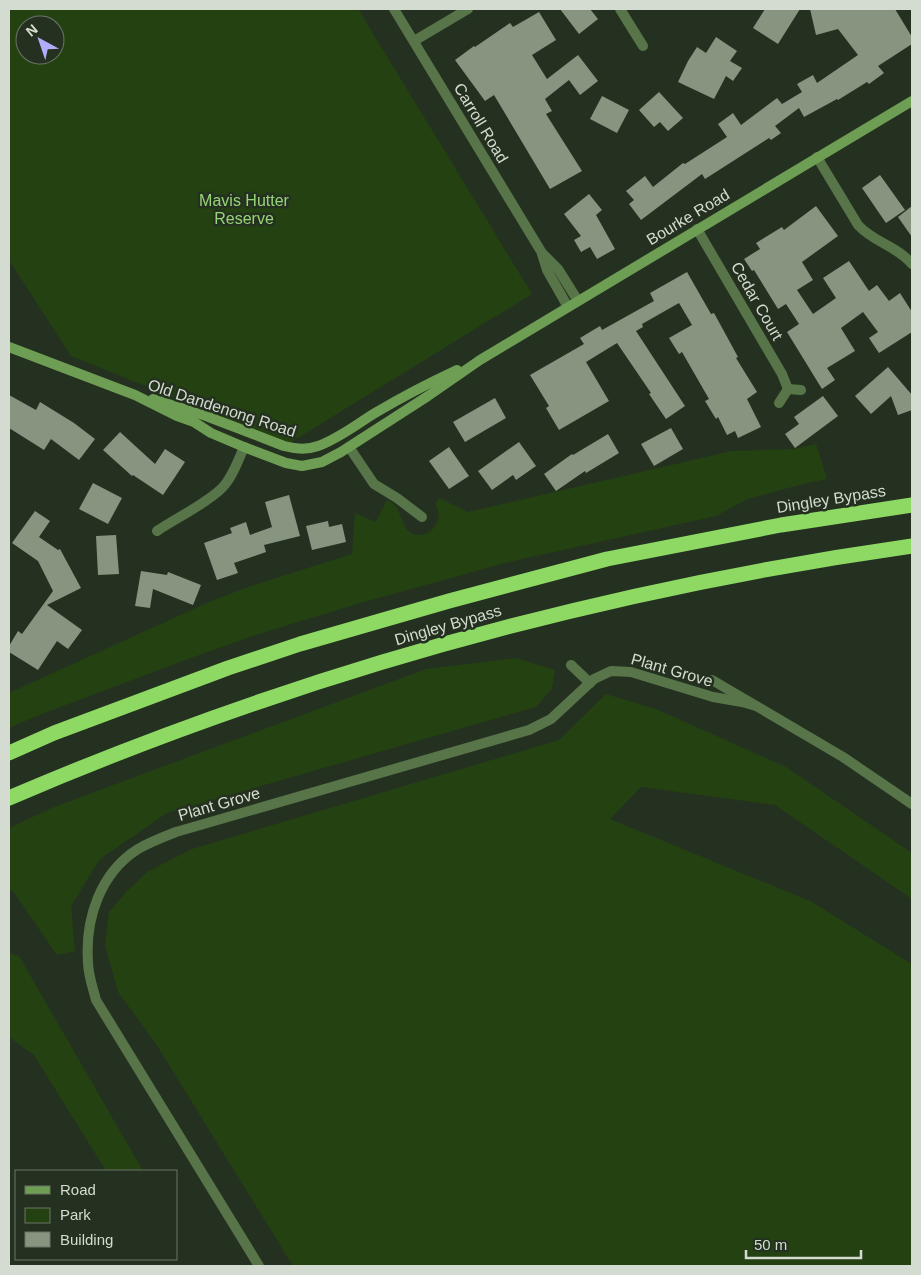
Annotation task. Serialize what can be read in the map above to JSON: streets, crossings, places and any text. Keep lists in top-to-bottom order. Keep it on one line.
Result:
{"streets":{"highway":["Dingley Bypass"],"main road":["Bourke Road","Old Dandenong Road"],"street":["Carroll Road","Cedar Court","Plant Grove"]},"crossings":[["Carroll Road","Bourke Road"],["Bourke Road","Cedar Court"],["Bourke Road","Old Dandenong Road"]],"parks":["Mavis Hutter Reserve"],"legend":["Road","Park","Building"],"scale_bar":"50 m","north":"top left"}
